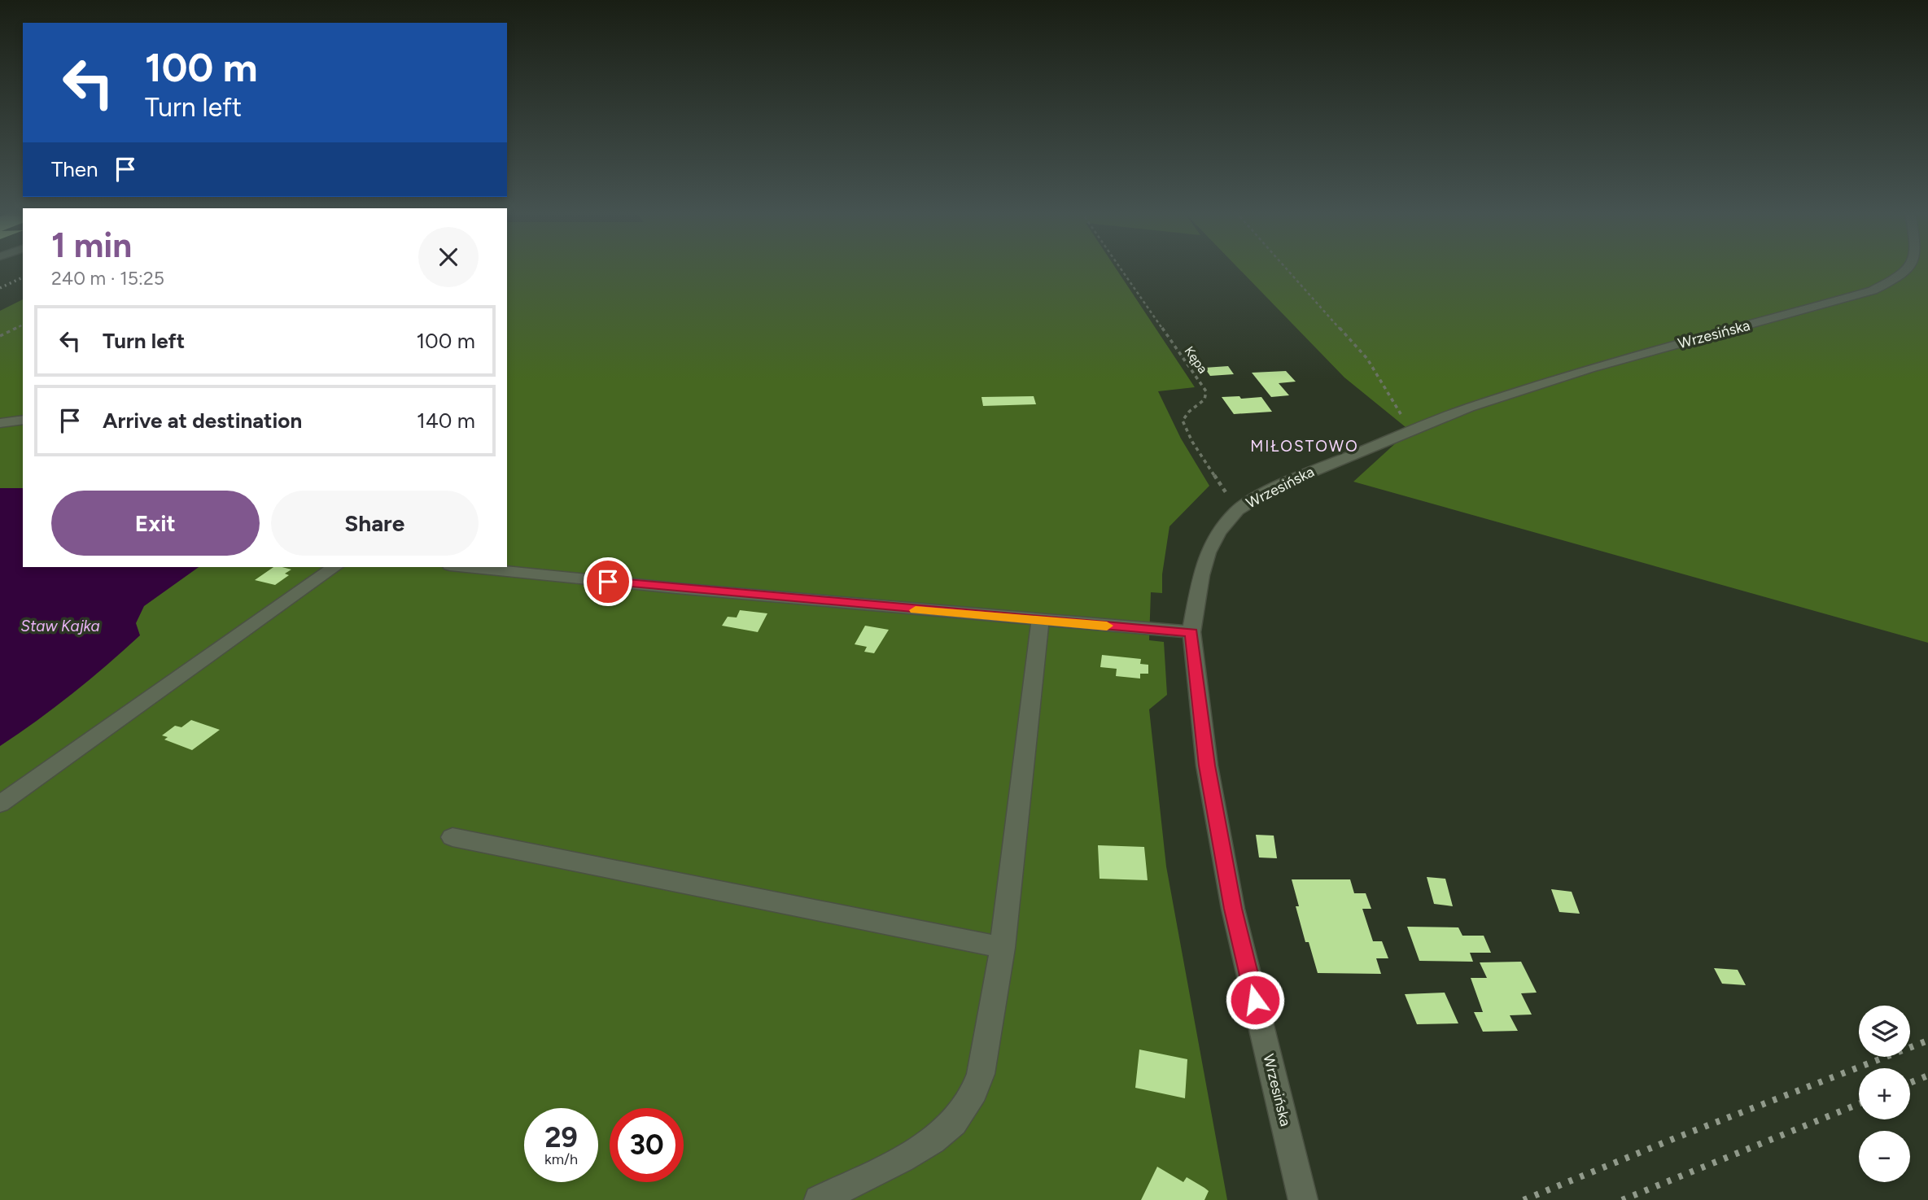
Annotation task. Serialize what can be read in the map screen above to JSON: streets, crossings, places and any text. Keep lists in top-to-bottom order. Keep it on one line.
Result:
{"streets":{"street":["Wrzesińska"],"path":["Kępa"]},"crossings":[["Wrzesińska","Kępa"]],"districts":["MIŁOSTOWO"],"water":["Staw Kajka"],"page":{"turn":["100 m","Turn left"],"then":"Then","heading":["1 min","240 m · 15:25"],"list":[{"name":"Turn left","value":"100 m"},{"name":"Arrive at destination","value":"140 m"}],"buttons":["Exit","Share"],"map_buttons":["+","−"],"speed":"29 km/h","limit":"30"}}
